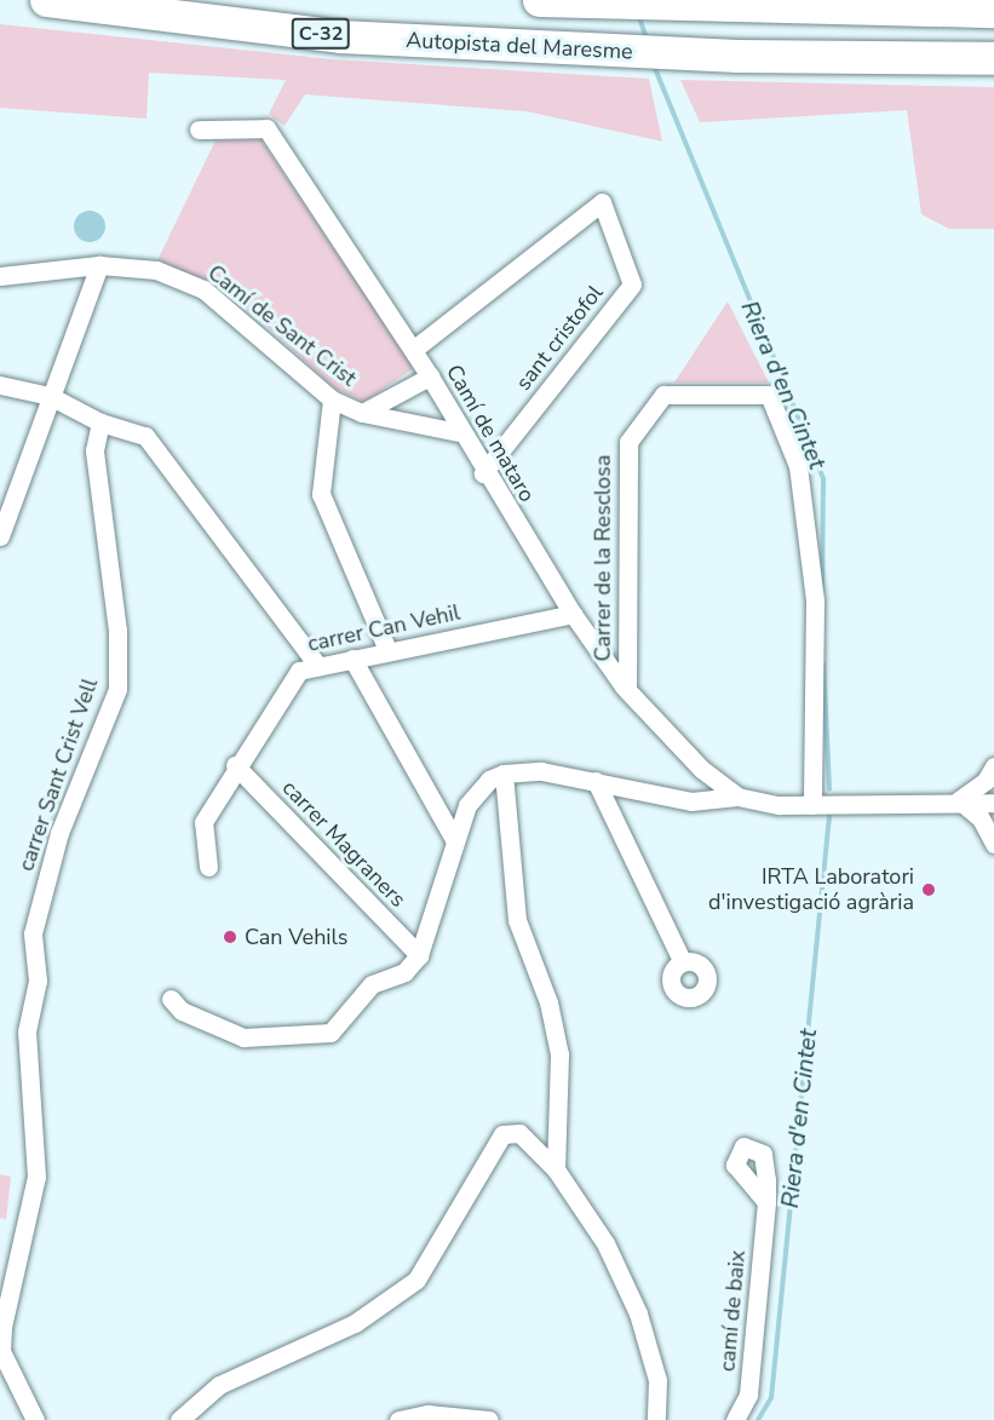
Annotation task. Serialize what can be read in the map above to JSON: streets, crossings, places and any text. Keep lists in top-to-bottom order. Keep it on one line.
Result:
{"streets":{"highway":["C-32","Autopista del Maresme"],"street":["Camí de Sant Crist","sant cristofol","Camí de mataro","Carrer de la Resclosa","carrer Can Vehil","carrer Sant Crist Vell","carrer Magraners","camí de baix"]},"crossings":[["Camí de Sant Crist","Camí de mataro"],["sant cristofol","Camí de mataro"],["Camí de mataro","Carrer de la Resclosa"],["Camí de mataro","carrer Can Vehil"],["carrer Can Vehil","carrer Magraners"]],"water":["Riera d'en Cintet"],"places":["IRTA Laboratori d'investigació agrària","Can Vehils"]}
